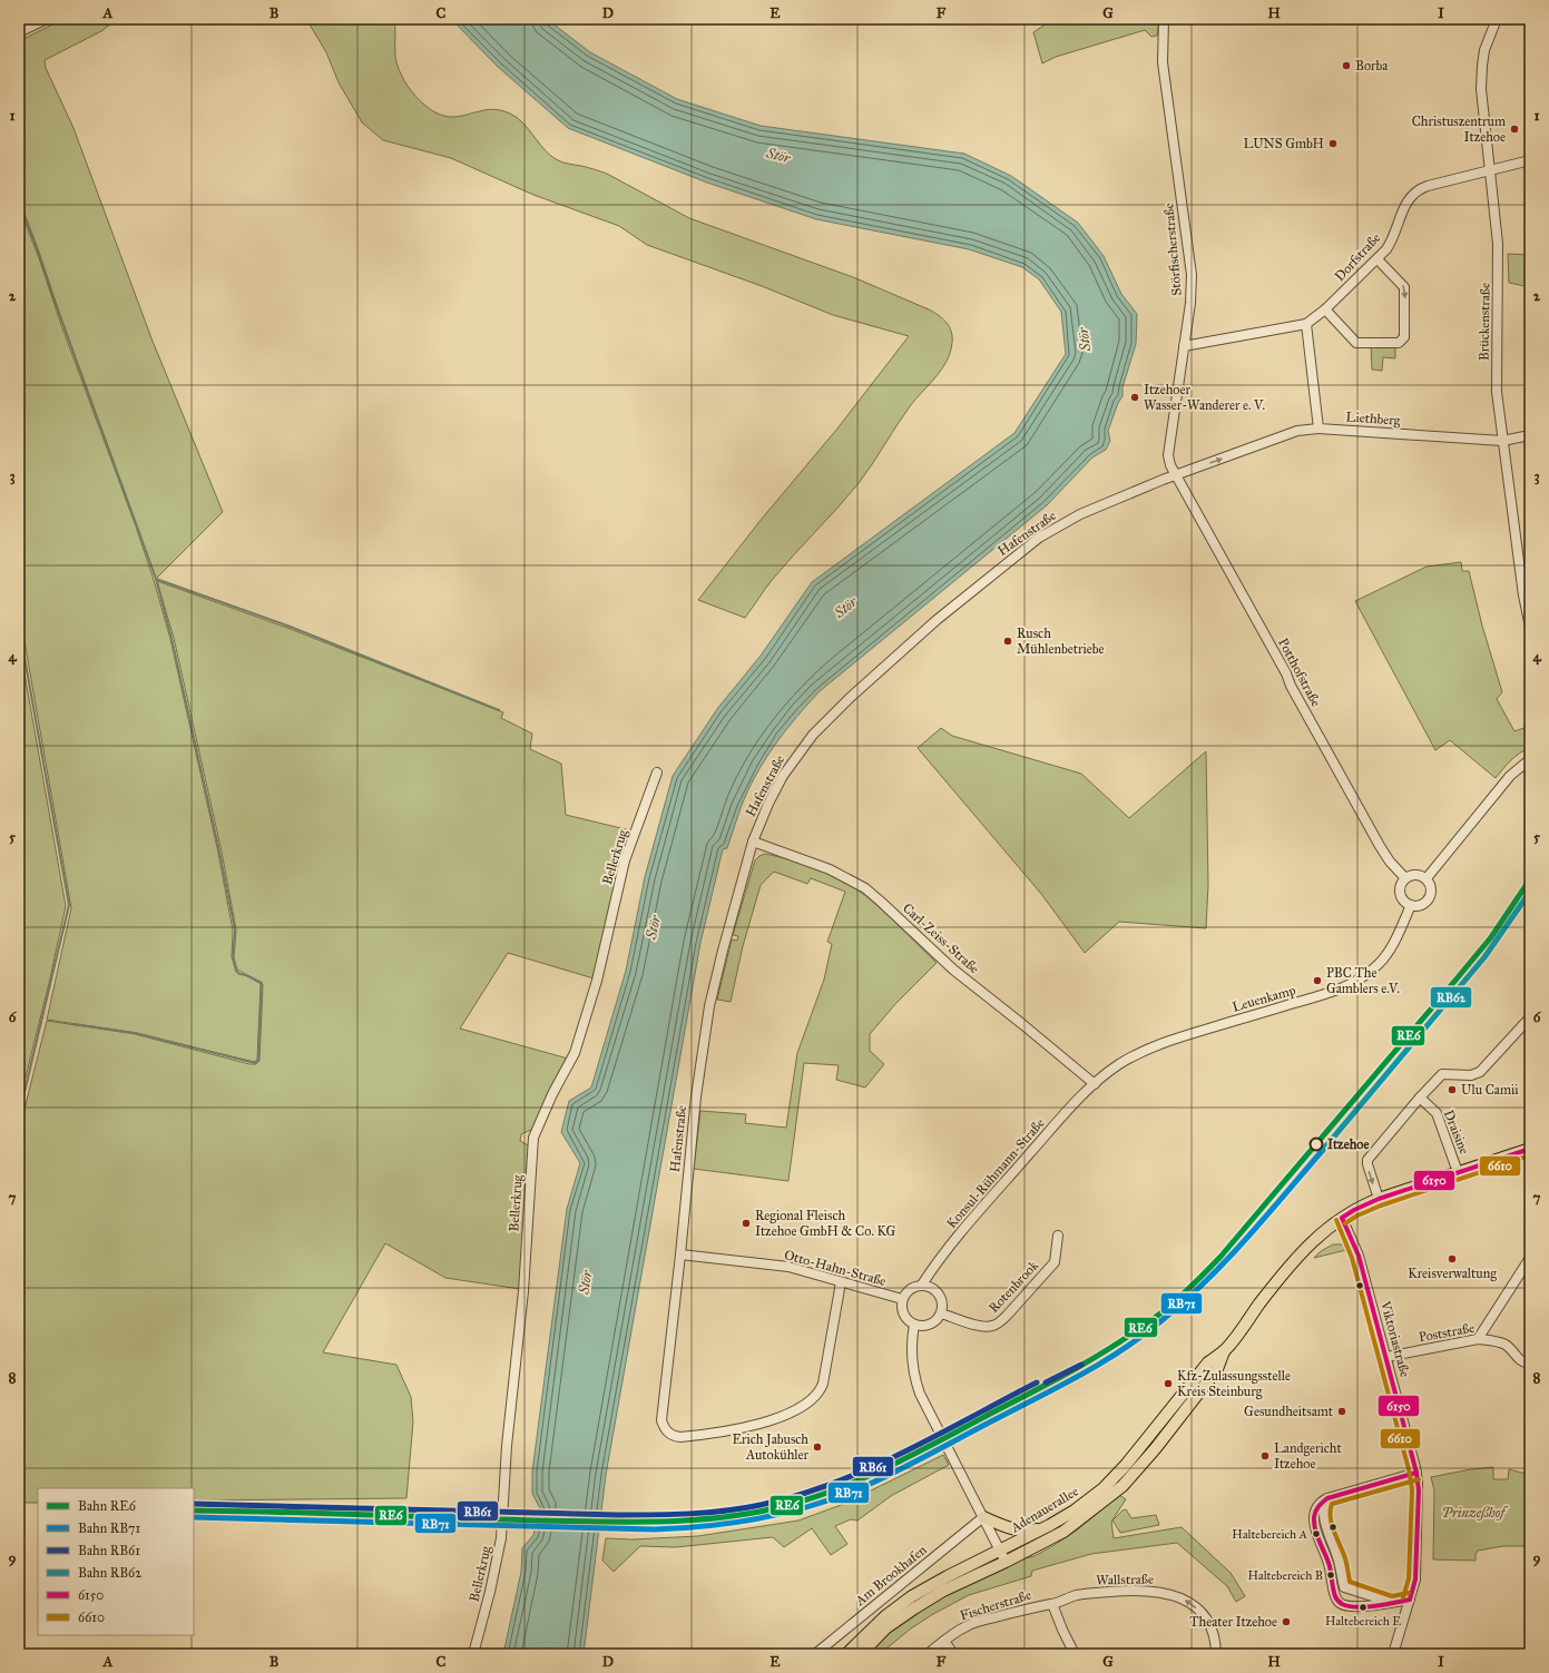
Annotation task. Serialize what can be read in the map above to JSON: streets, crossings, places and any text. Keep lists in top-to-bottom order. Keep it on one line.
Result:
{"streets":{"main road":["Adenauerallee"],"street":["Störfischerstraße","Dorfstraße","Brückenstraße","Liethberg","Hafenstraße","Potthofstraße","Bellerkrug","Carl-Zeiss-Straße","Leuenkamp","Draisine","Konsul-Rühmann-Straße","Otto-Hahn-Straße","Rotenbrook","Poststraße","Viktoriastraße","Am Brookhafen","Wallstraße","Fischerstraße"]},"crossings":[["Störfischerstraße","Dorfstraße"],["Störfischerstraße","Hafenstraße"],["Störfischerstraße","Potthofstraße"],["Dorfstraße","Brückenstraße"],["Brückenstraße","Liethberg"],["Liethberg","Hafenstraße"],["Hafenstraße","Potthofstraße"],["Hafenstraße","Carl-Zeiss-Straße"],["Hafenstraße","Otto-Hahn-Straße"],["Potthofstraße","Leuenkamp"],["Carl-Zeiss-Straße","Leuenkamp"],["Carl-Zeiss-Straße","Konsul-Rühmann-Straße"],["Leuenkamp","Konsul-Rühmann-Straße"],["Draisine","Adenauerallee"],["Konsul-Rühmann-Straße","Otto-Hahn-Straße"],["Konsul-Rühmann-Straße","Rotenbrook"],["Otto-Hahn-Straße","Rotenbrook"],["Poststraße","Viktoriastraße"],["Viktoriastraße","Adenauerallee"],["Wallstraße","Fischerstraße"]],"one_way":["Wallstraße"],"water":["Stör"],"parks":["Prinzeßhof"],"places":["Borba","Christuszentrum Itzehoe","LUNS GmbH","Itzehoer Wasser-Wanderer e. V.","Rusch Mühlenbetriebe","PBC The Gamblers e.V.","Ulu Camii","Itzehoe","Regional Fleisch Itzehoe GmbH & Co. KG","Kreisverwaltung","Kfz-Zulassungsstelle Kreis Steinburg","Gesundheitsamt","Erich Jabusch Autokühler","Landgericht Itzehoe","Haltebereich A","Haltebereich B","Haltebereich E","Theater Itzehoe"],"lines":["rail line RE6","rail line RB62","transit line 6150","rail line RB71","transit line 6610","rail line RB61"],"legend":["Bahn RE6","Bahn RB71","Bahn RB61","Bahn RB62","6150","6610"],"grid":{"columns":["A","B","C","D","E","F","G","H","I"],"rows":["1","2","3","4","5","6","7","8","9"]}}
